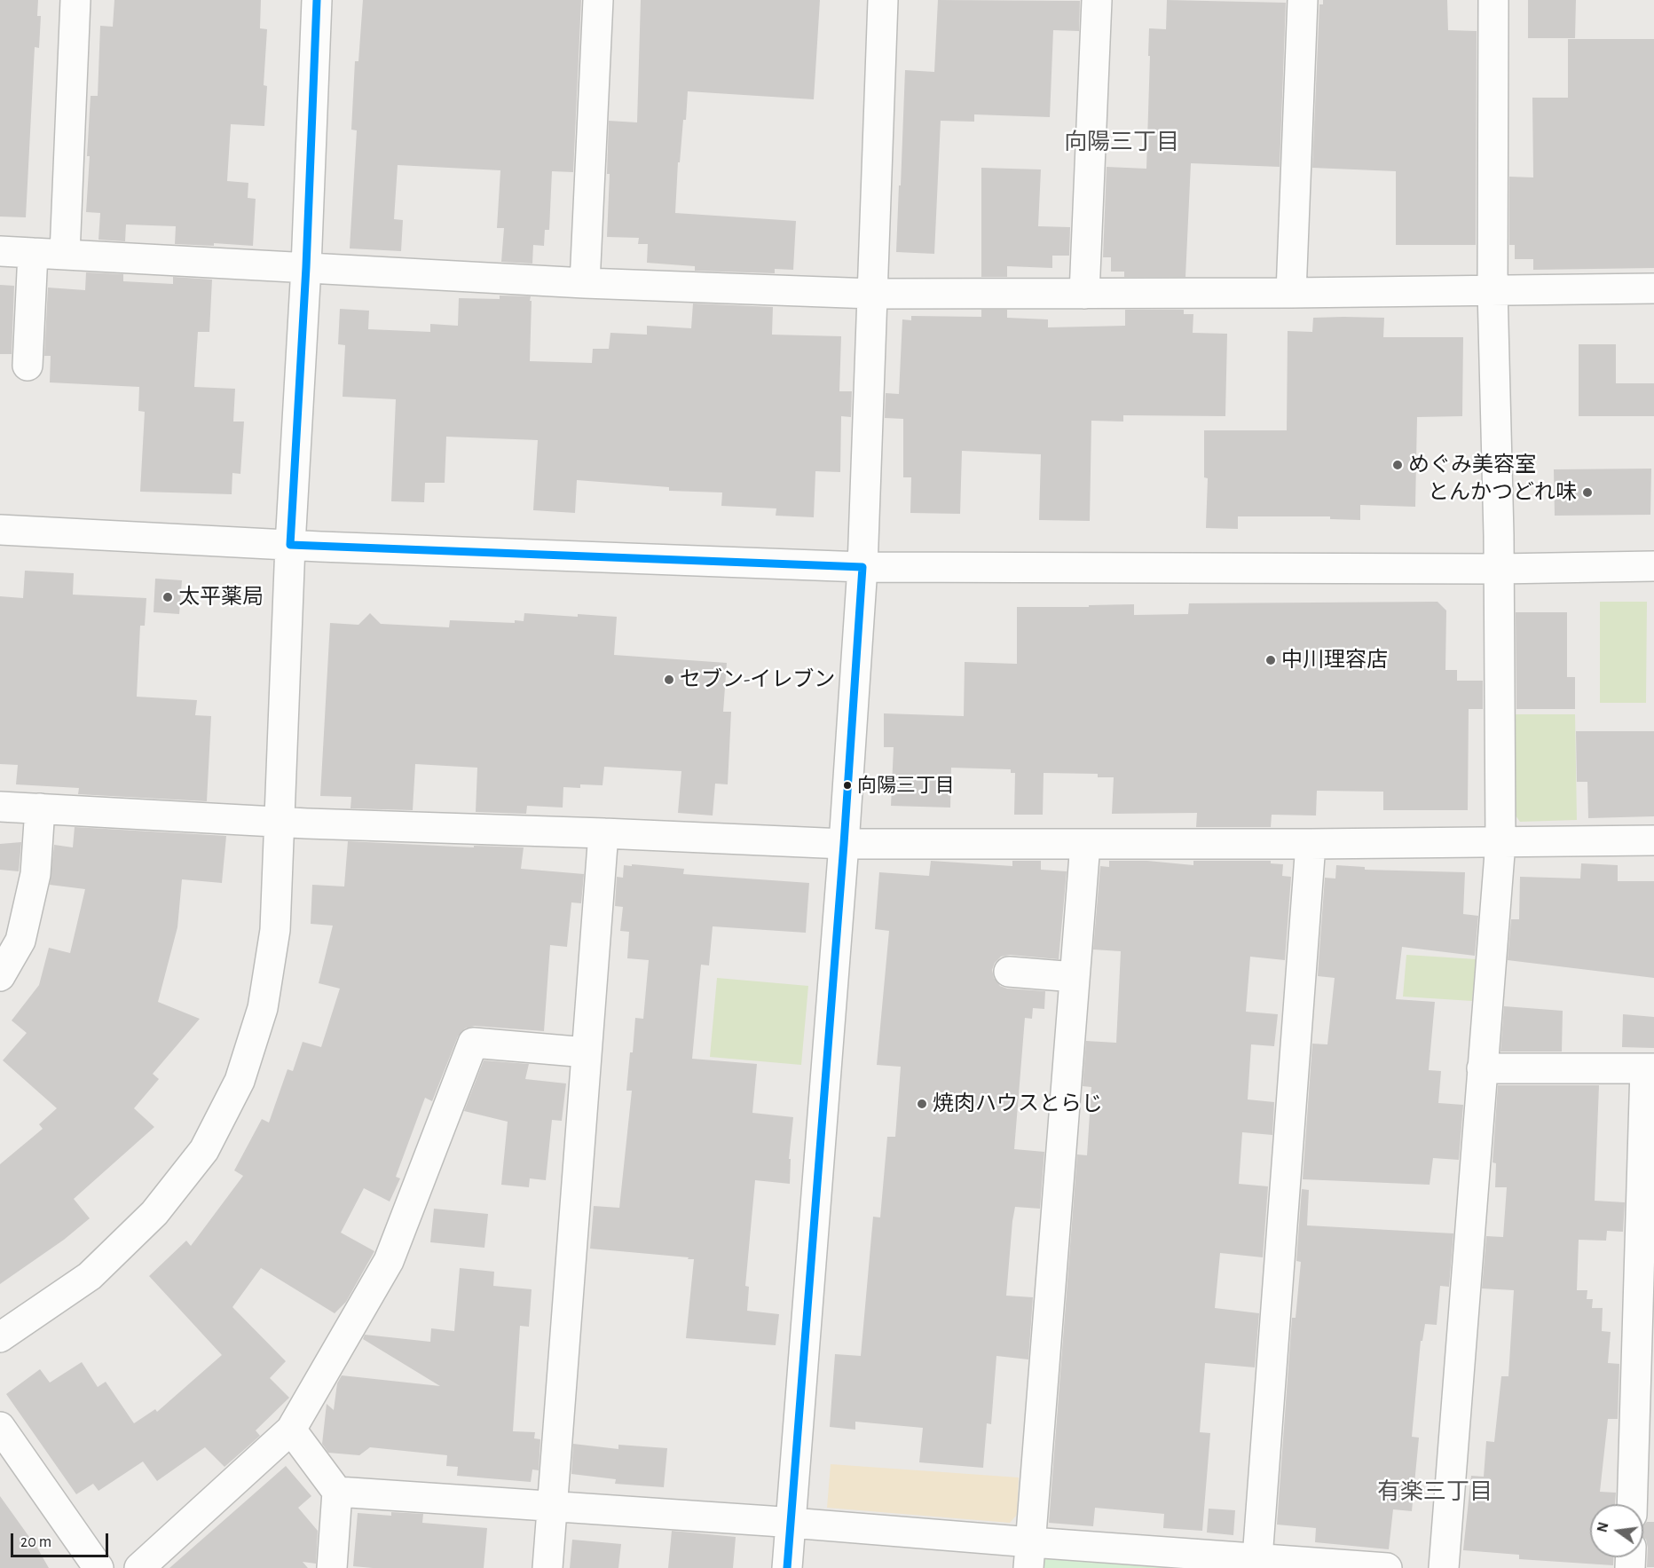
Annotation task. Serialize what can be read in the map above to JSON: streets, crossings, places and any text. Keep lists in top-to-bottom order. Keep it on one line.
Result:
{"districts":["向陽三丁目","有楽三丁目"],"places":["めぐみ美容室","とんかつどれ味","太平薬局","中川理容店","セブン-イレブン","向陽三丁目","焼肉ハウスとらじ"],"scale_bar":"20 m","north":"left"}
